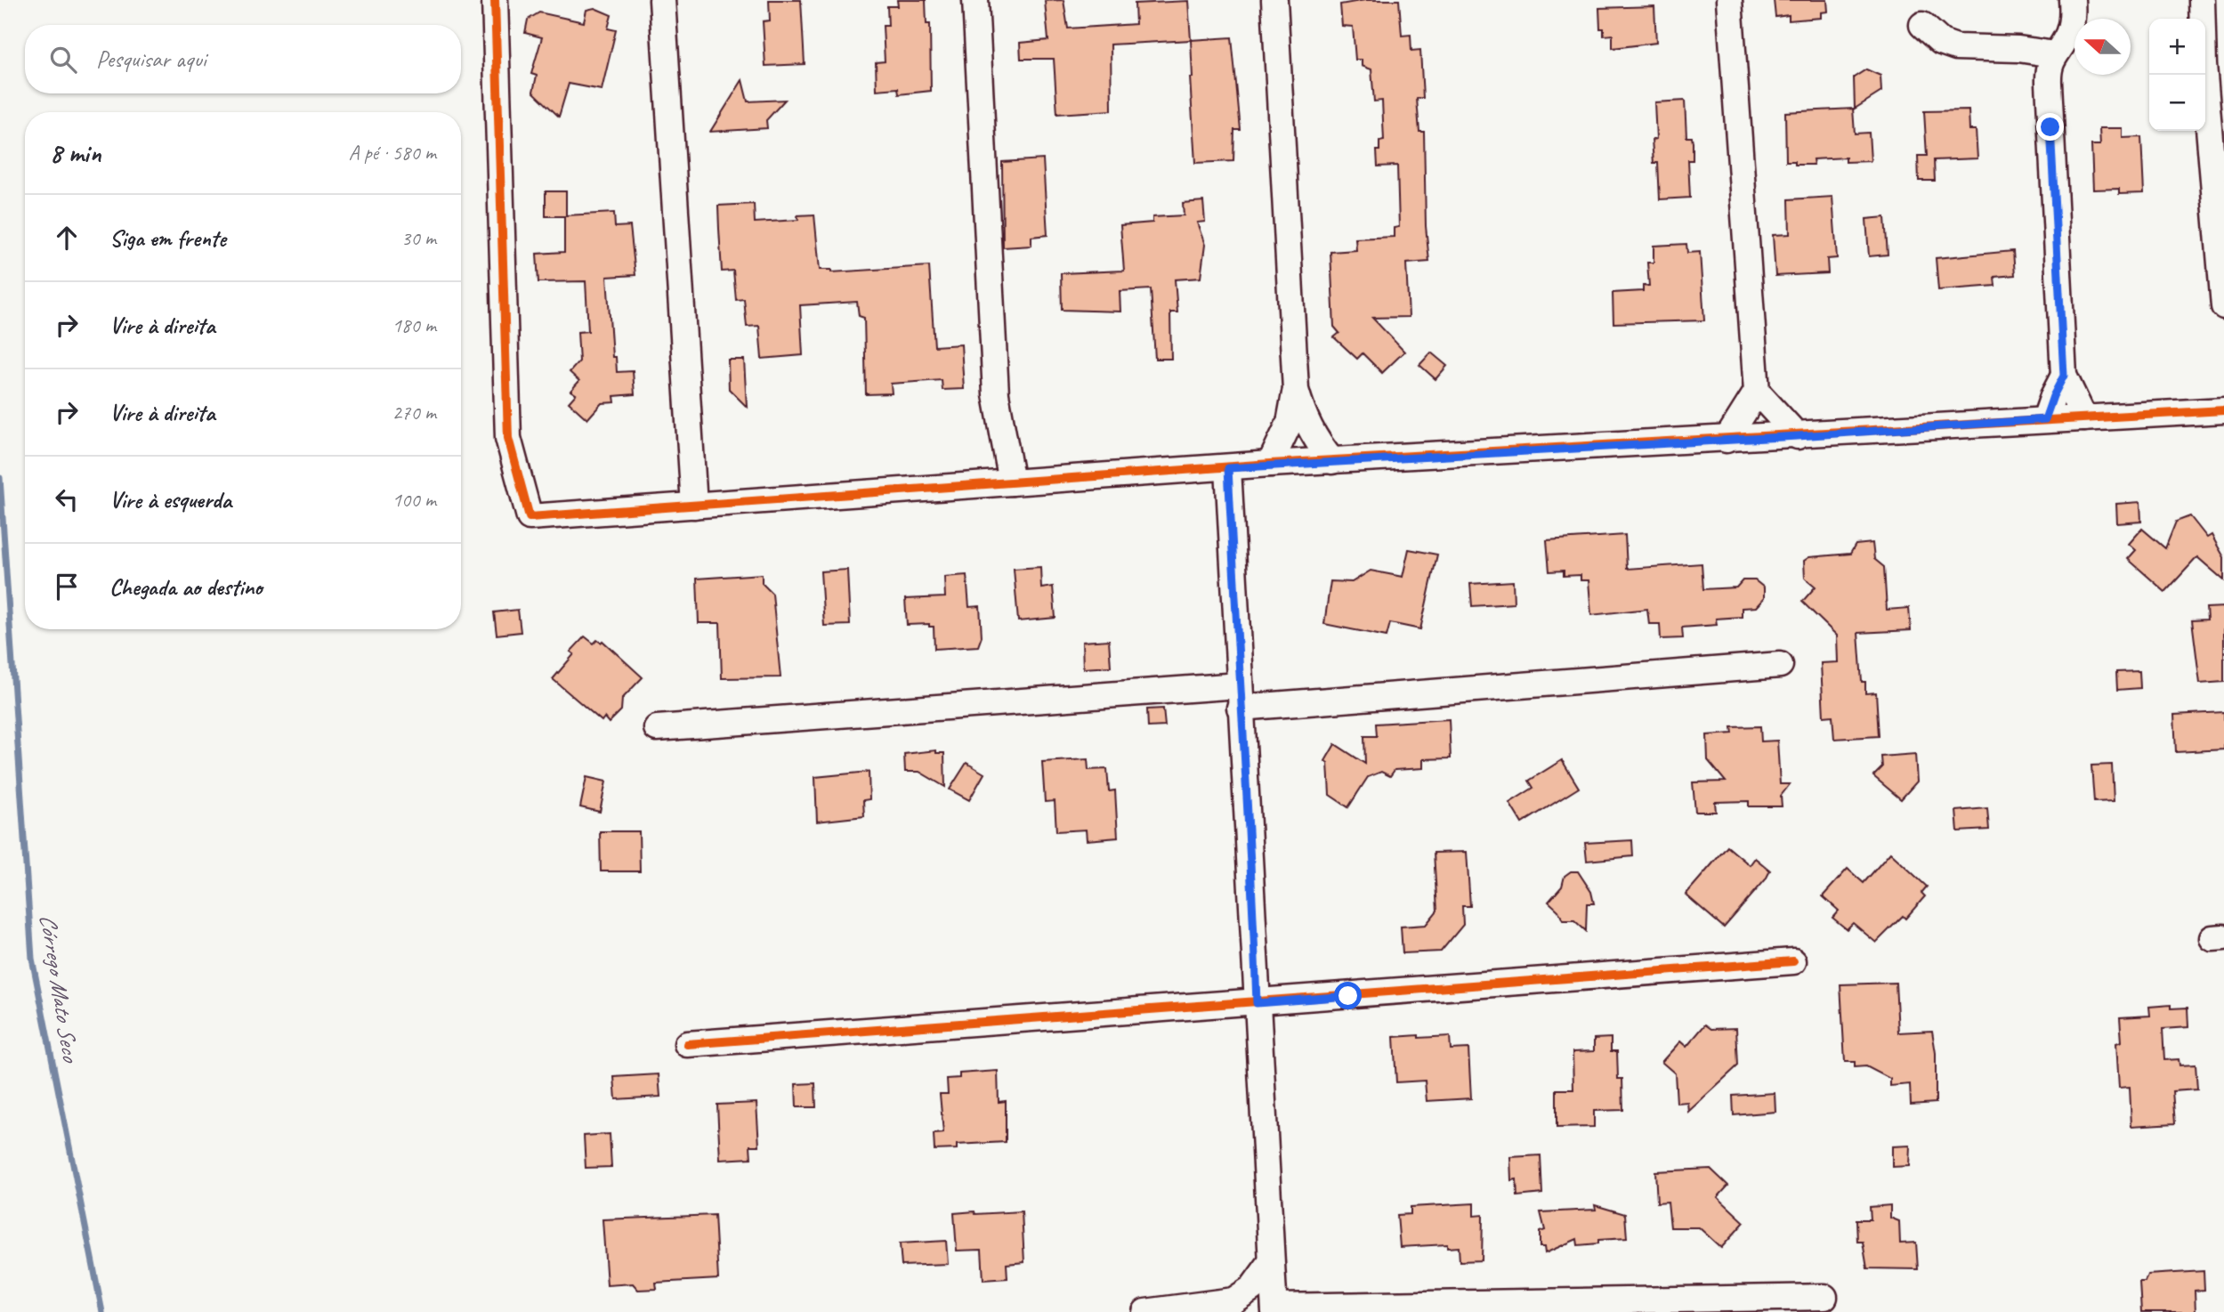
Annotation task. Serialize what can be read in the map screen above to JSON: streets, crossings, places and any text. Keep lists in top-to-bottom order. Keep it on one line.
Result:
{"water":["Córrego Mato Seco"],"north":"left","page":{"map_buttons":["+","−"],"search":"Pesquisar aqui","heading":["8 min","A pé · 580 m"],"list":[["Siga em frente","30 m"],["Vire à direita","180 m"],["Vire à direita","270 m"],["Vire à esquerda","100 m"],"Chegada ao destino"]}}
